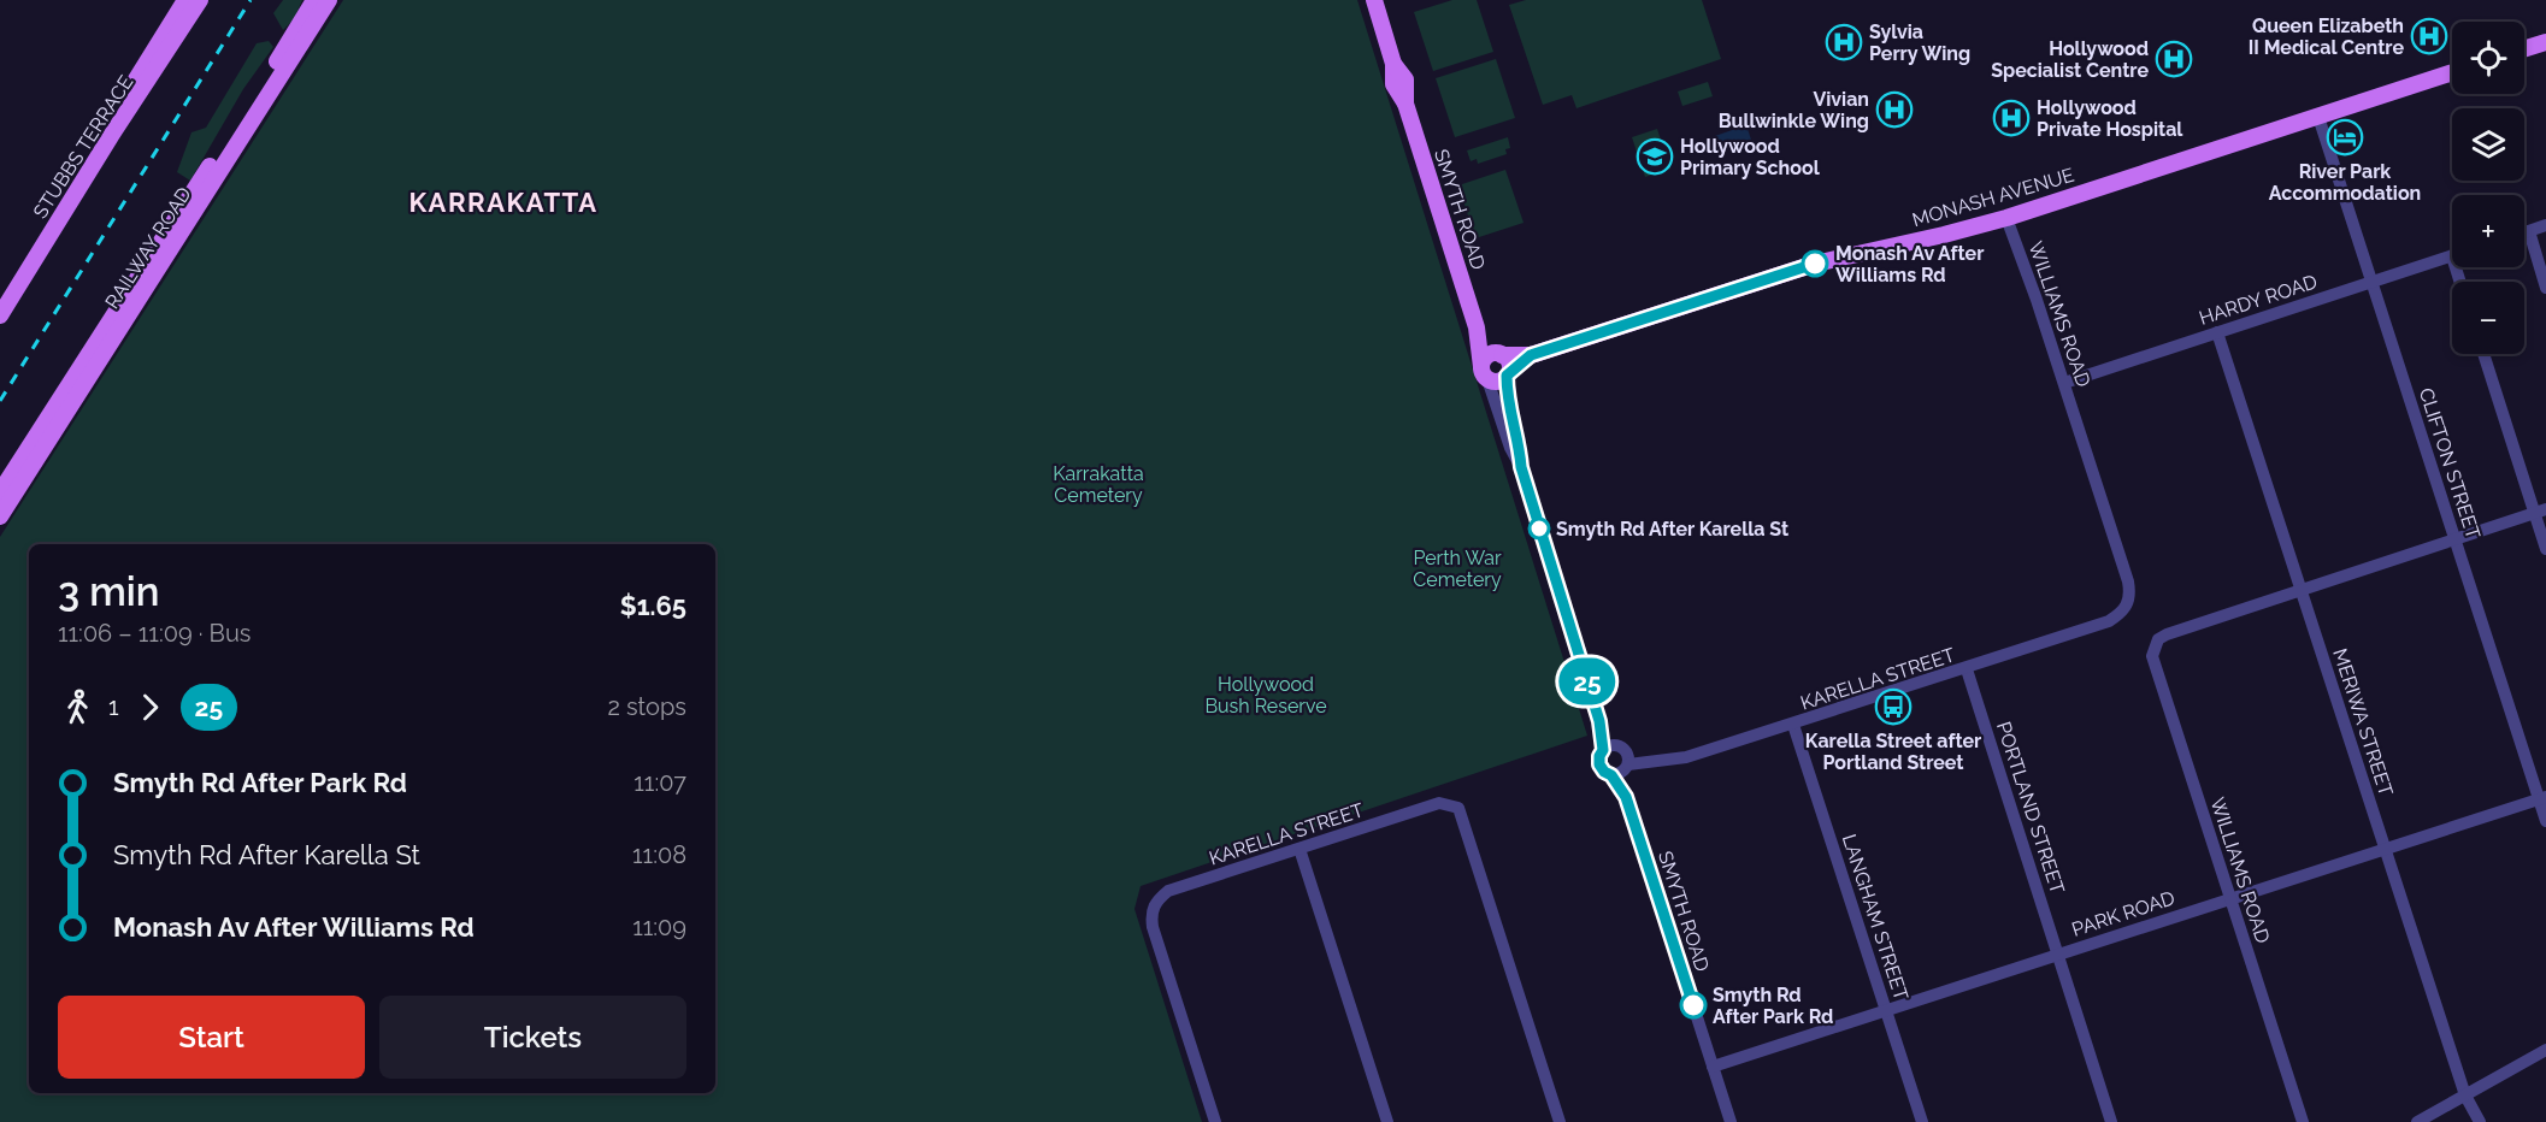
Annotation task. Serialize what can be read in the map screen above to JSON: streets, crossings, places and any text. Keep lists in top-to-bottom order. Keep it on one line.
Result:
{"streets":{"main road":["STUBBS TERRACE","MONASH AVENUE","SMYTH ROAD","RAILWAY ROAD"],"street":["HARDY ROAD","WILLIAMS ROAD","CLIFTON STREET","KARELLA STREET","MERIWA STREET","PORTLAND STREET","PARK ROAD","LANGHAM STREET"]},"crossings":[["MONASH AVENUE","SMYTH ROAD"],["MONASH AVENUE","WILLIAMS ROAD"],["MONASH AVENUE","CLIFTON STREET"],["SMYTH ROAD","KARELLA STREET"],["SMYTH ROAD","PARK ROAD"],["HARDY ROAD","WILLIAMS ROAD"],["HARDY ROAD","CLIFTON STREET"],["HARDY ROAD","MERIWA STREET"],["WILLIAMS ROAD","KARELLA STREET"],["WILLIAMS ROAD","MERIWA STREET"],["WILLIAMS ROAD","PARK ROAD"],["CLIFTON STREET","PARK ROAD"],["KARELLA STREET","PORTLAND STREET"],["KARELLA STREET","LANGHAM STREET"],["MERIWA STREET","PARK ROAD"],["PORTLAND STREET","PARK ROAD"],["PARK ROAD","LANGHAM STREET"]],"districts":["KARRAKATTA"],"parks":["Karrakatta Cemetery","Perth War Cemetery","Hollywood Bush Reserve"],"places":{"hospital":["Queen Elizabeth II Medical Centre","Sylvia Perry Wing","Hollywood Specialist Centre","Vivian Bullwinkle Wing","Hollywood Private Hospital"],"hotel":["River Park Accommodation"],"school or university":["Hollywood Primary School"],"other":["Monash Av After Williams Rd","Smyth Rd After Karella St","Smyth Rd After Park Rd"],"bus stop":["Karella Street after Portland Street"]},"lines":["bus line 25"],"page":{"on_map":"25","map_buttons":["+","−"],"heading":["3 min","11:06 – 11:09 · Bus","$1.65"],"legs":["1","25","2 stops"],"list":[{"name":"Smyth Rd After Park Rd","value":"11:07"},{"name":"Smyth Rd After Karella St","value":"11:08"},{"name":"Monash Av After Williams Rd","value":"11:09"}],"buttons":["Start","Tickets"]}}
